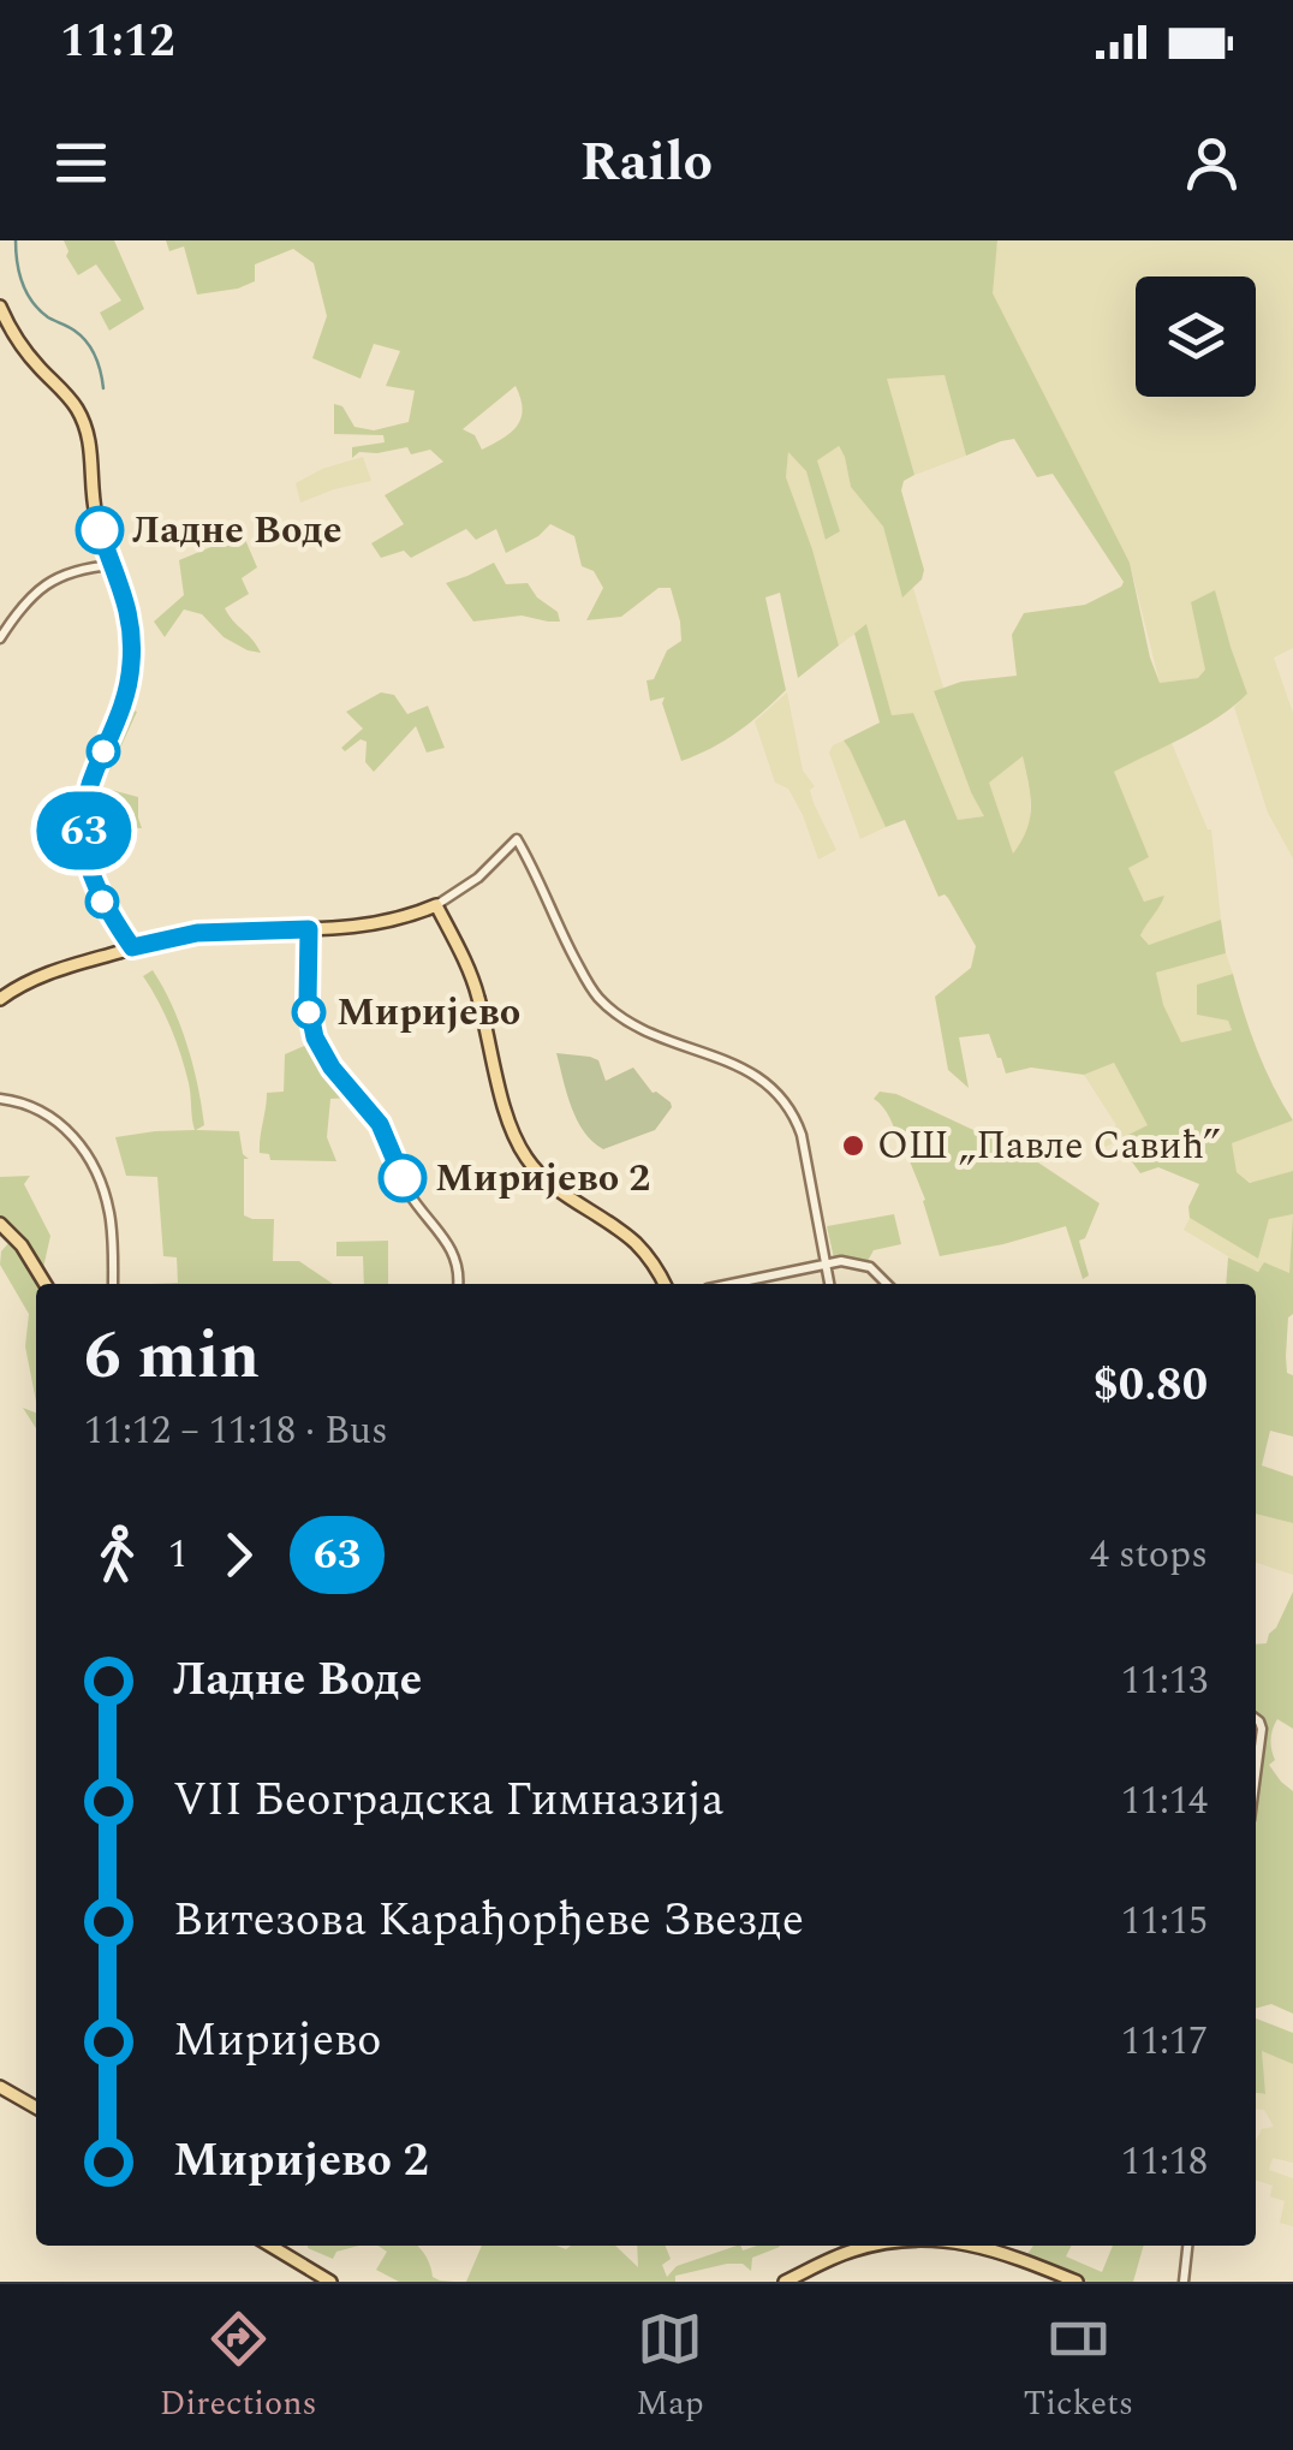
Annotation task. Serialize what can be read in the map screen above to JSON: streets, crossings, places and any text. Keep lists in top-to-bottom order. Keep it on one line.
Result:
{"places":["Ладне Воде","Миријево","ОШ „Павле Савић”","Миријево 2"],"lines":["bus line 63"],"page":{"status":"11:12","header":"Railo","on_map":"63","heading":["6 min","11:12 – 11:18 · Bus","$0.80"],"legs":["1","63","4 stops"],"list":[{"name":"Ладне Воде","value":"11:13"},{"name":"VII Београдска Гимназија","value":"11:14"},{"name":"Витезова Карађорђеве Звезде","value":"11:15"},{"name":"Миријево","value":"11:17"},{"name":"Миријево 2","value":"11:18"}],"tabs":["Directions","Map","Tickets"]}}
